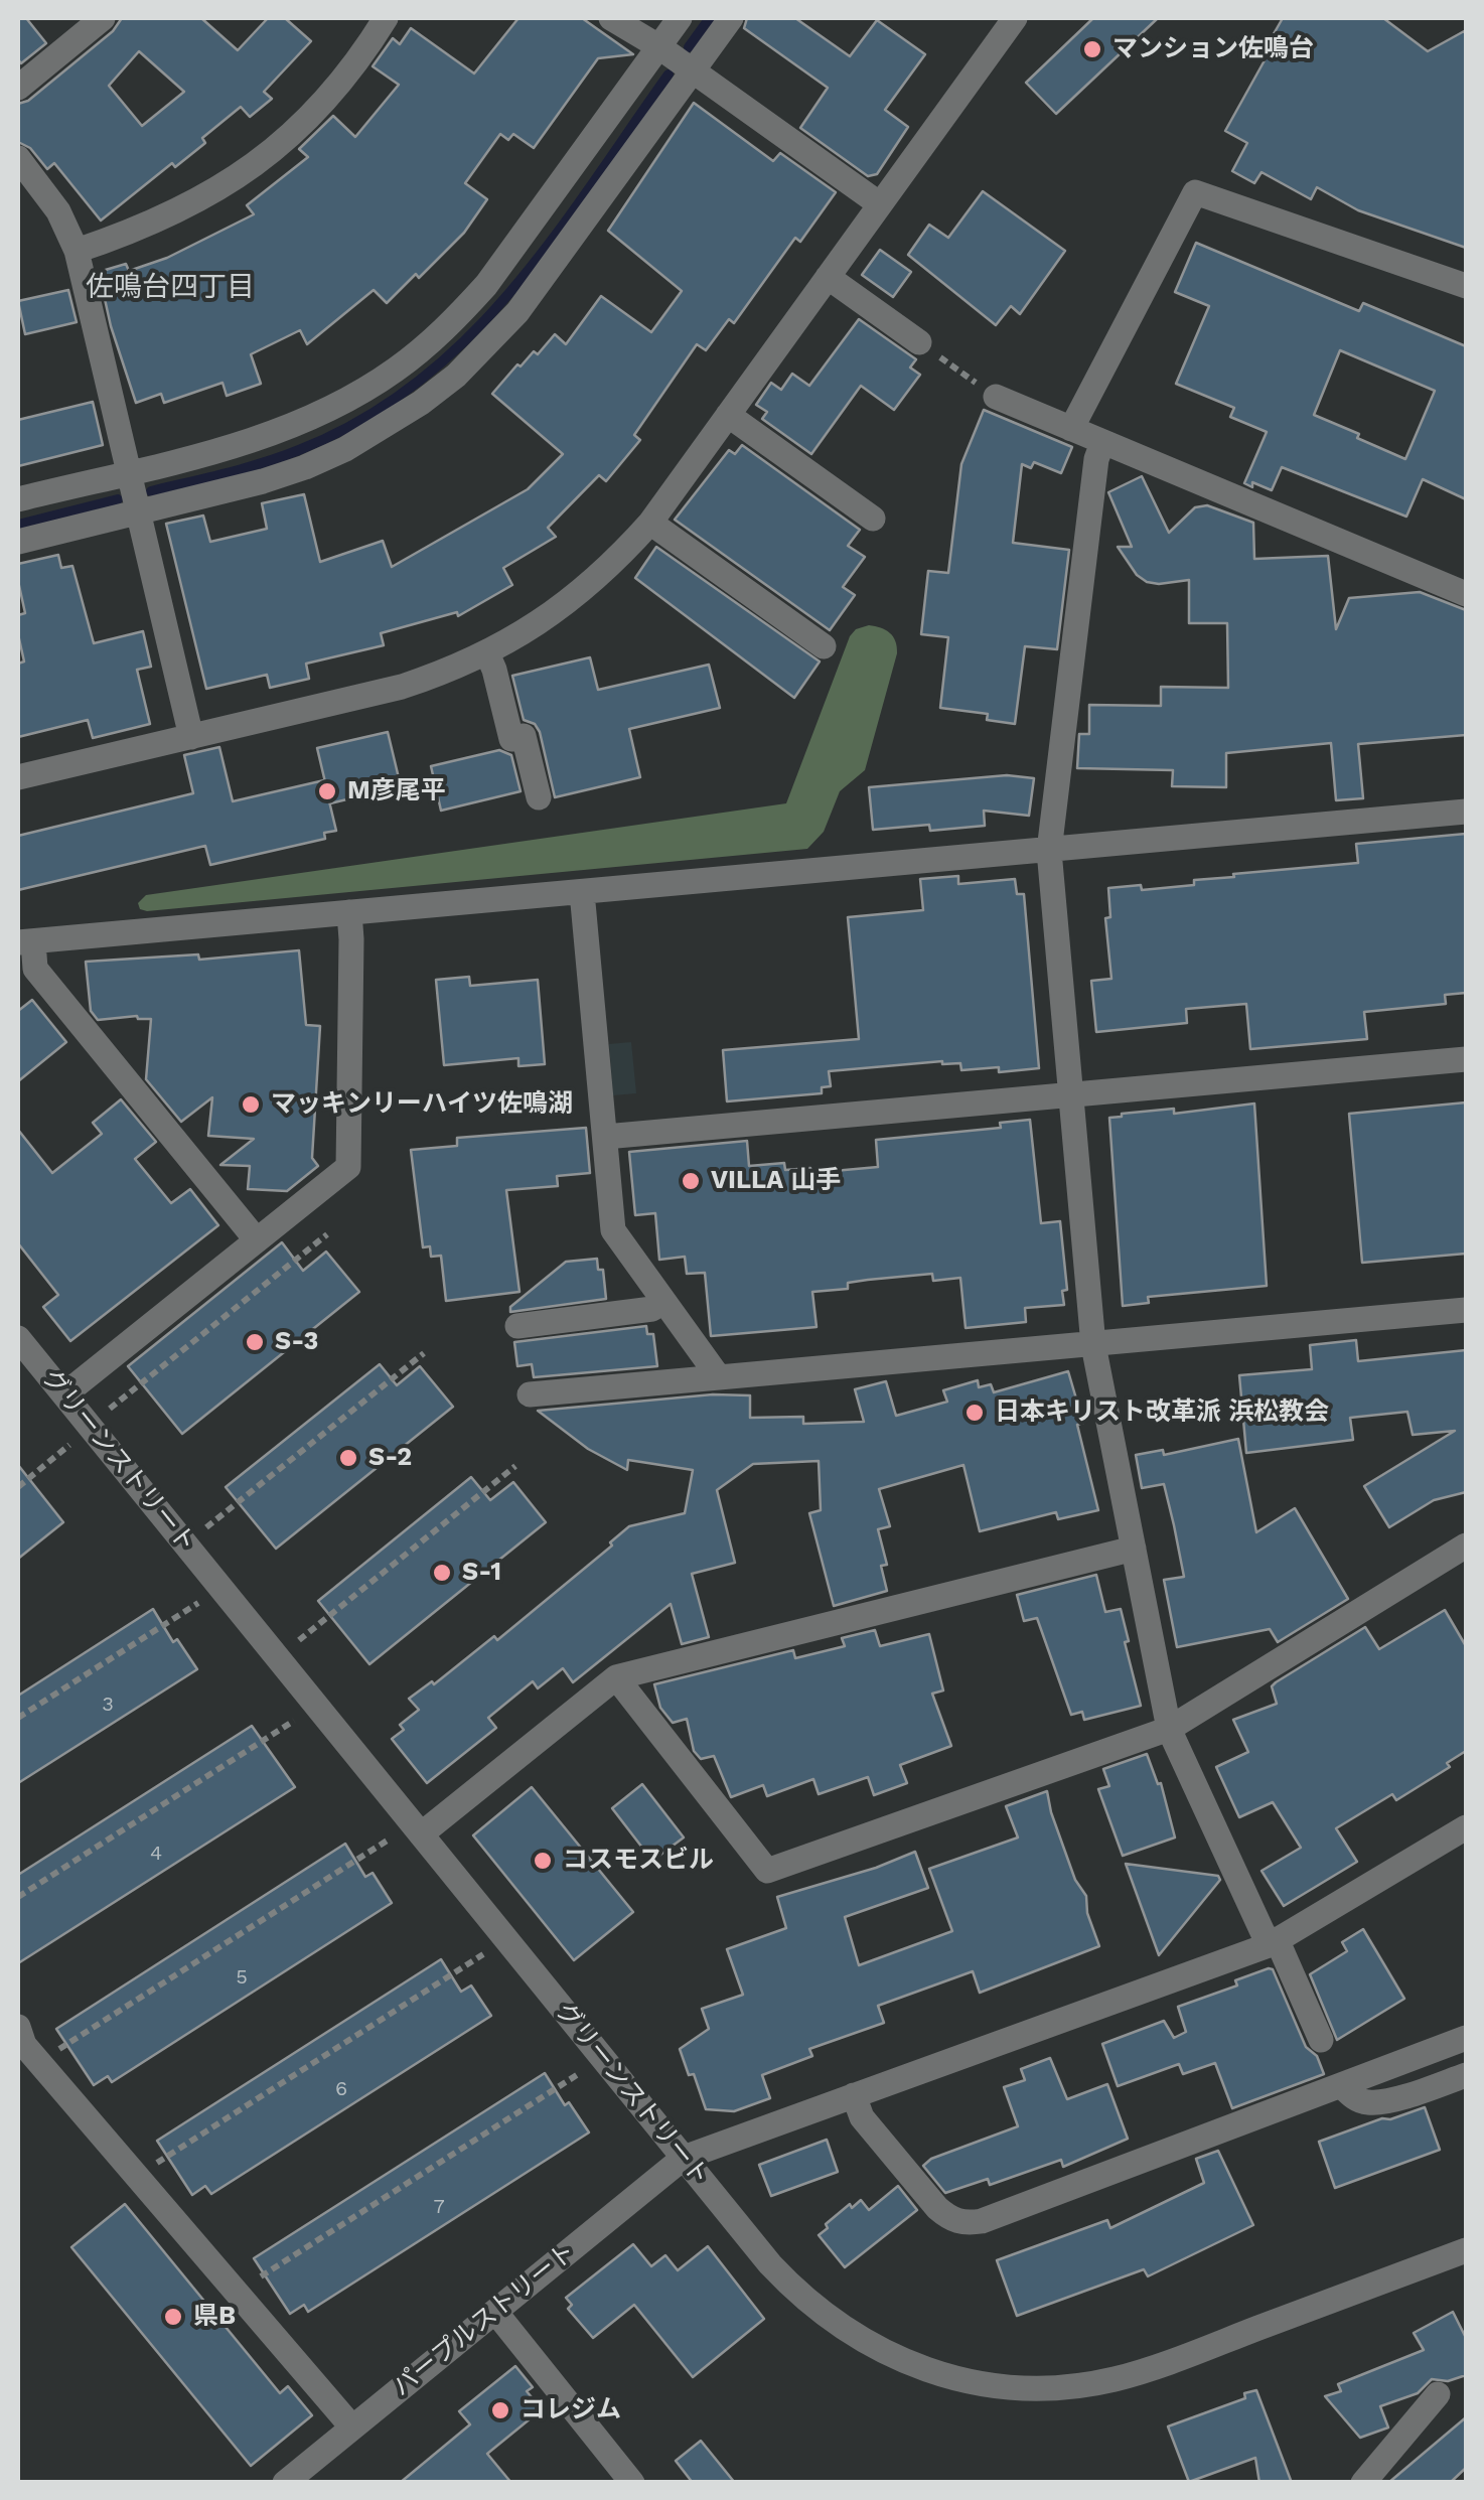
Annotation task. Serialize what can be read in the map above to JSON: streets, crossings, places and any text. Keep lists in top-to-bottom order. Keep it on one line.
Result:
{"streets":{"street":["グリーンストリート","パープルストリート"]},"crossings":[["グリーンストリート","パープルストリート"]],"districts":["佐鳴台四丁目"],"places":["マンション佐鳴台","M彦尾平","マッキンリーハイツ佐鳴湖","VILLA 山手","S-3","日本キリスト改革派 浜松教会","S-2","S-1","コスモスビル","県B","コレジム"],"house_numbers":["3","4","5","6","7"]}
